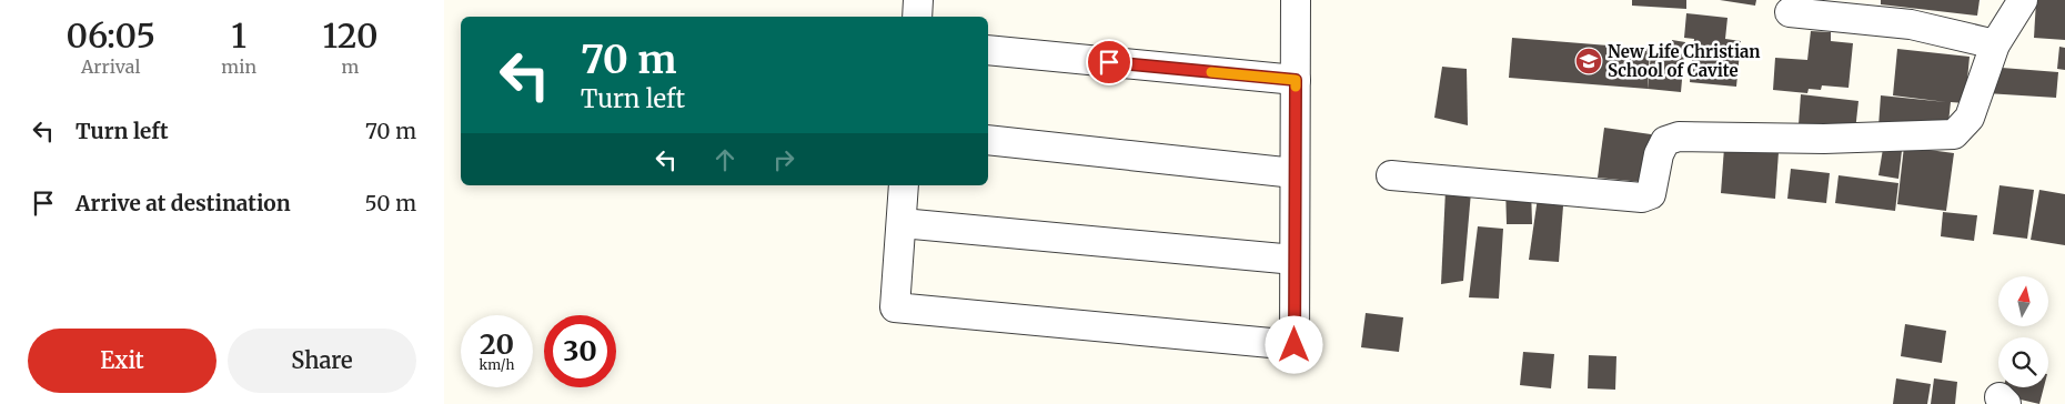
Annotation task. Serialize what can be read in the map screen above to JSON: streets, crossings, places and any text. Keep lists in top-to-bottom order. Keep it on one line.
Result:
{"places":{"school or university":["New Life Christian School of Cavite"]},"north":"top","page":{"eta":["06:05","Arrival","1","min","120","m"],"turn":["70 m","Turn left"],"list":[{"name":"Turn left","value":"70 m"},{"name":"Arrive at destination","value":"50 m"}],"speed":"20 km/h","limit":"30","buttons":["Exit","Share"]}}
